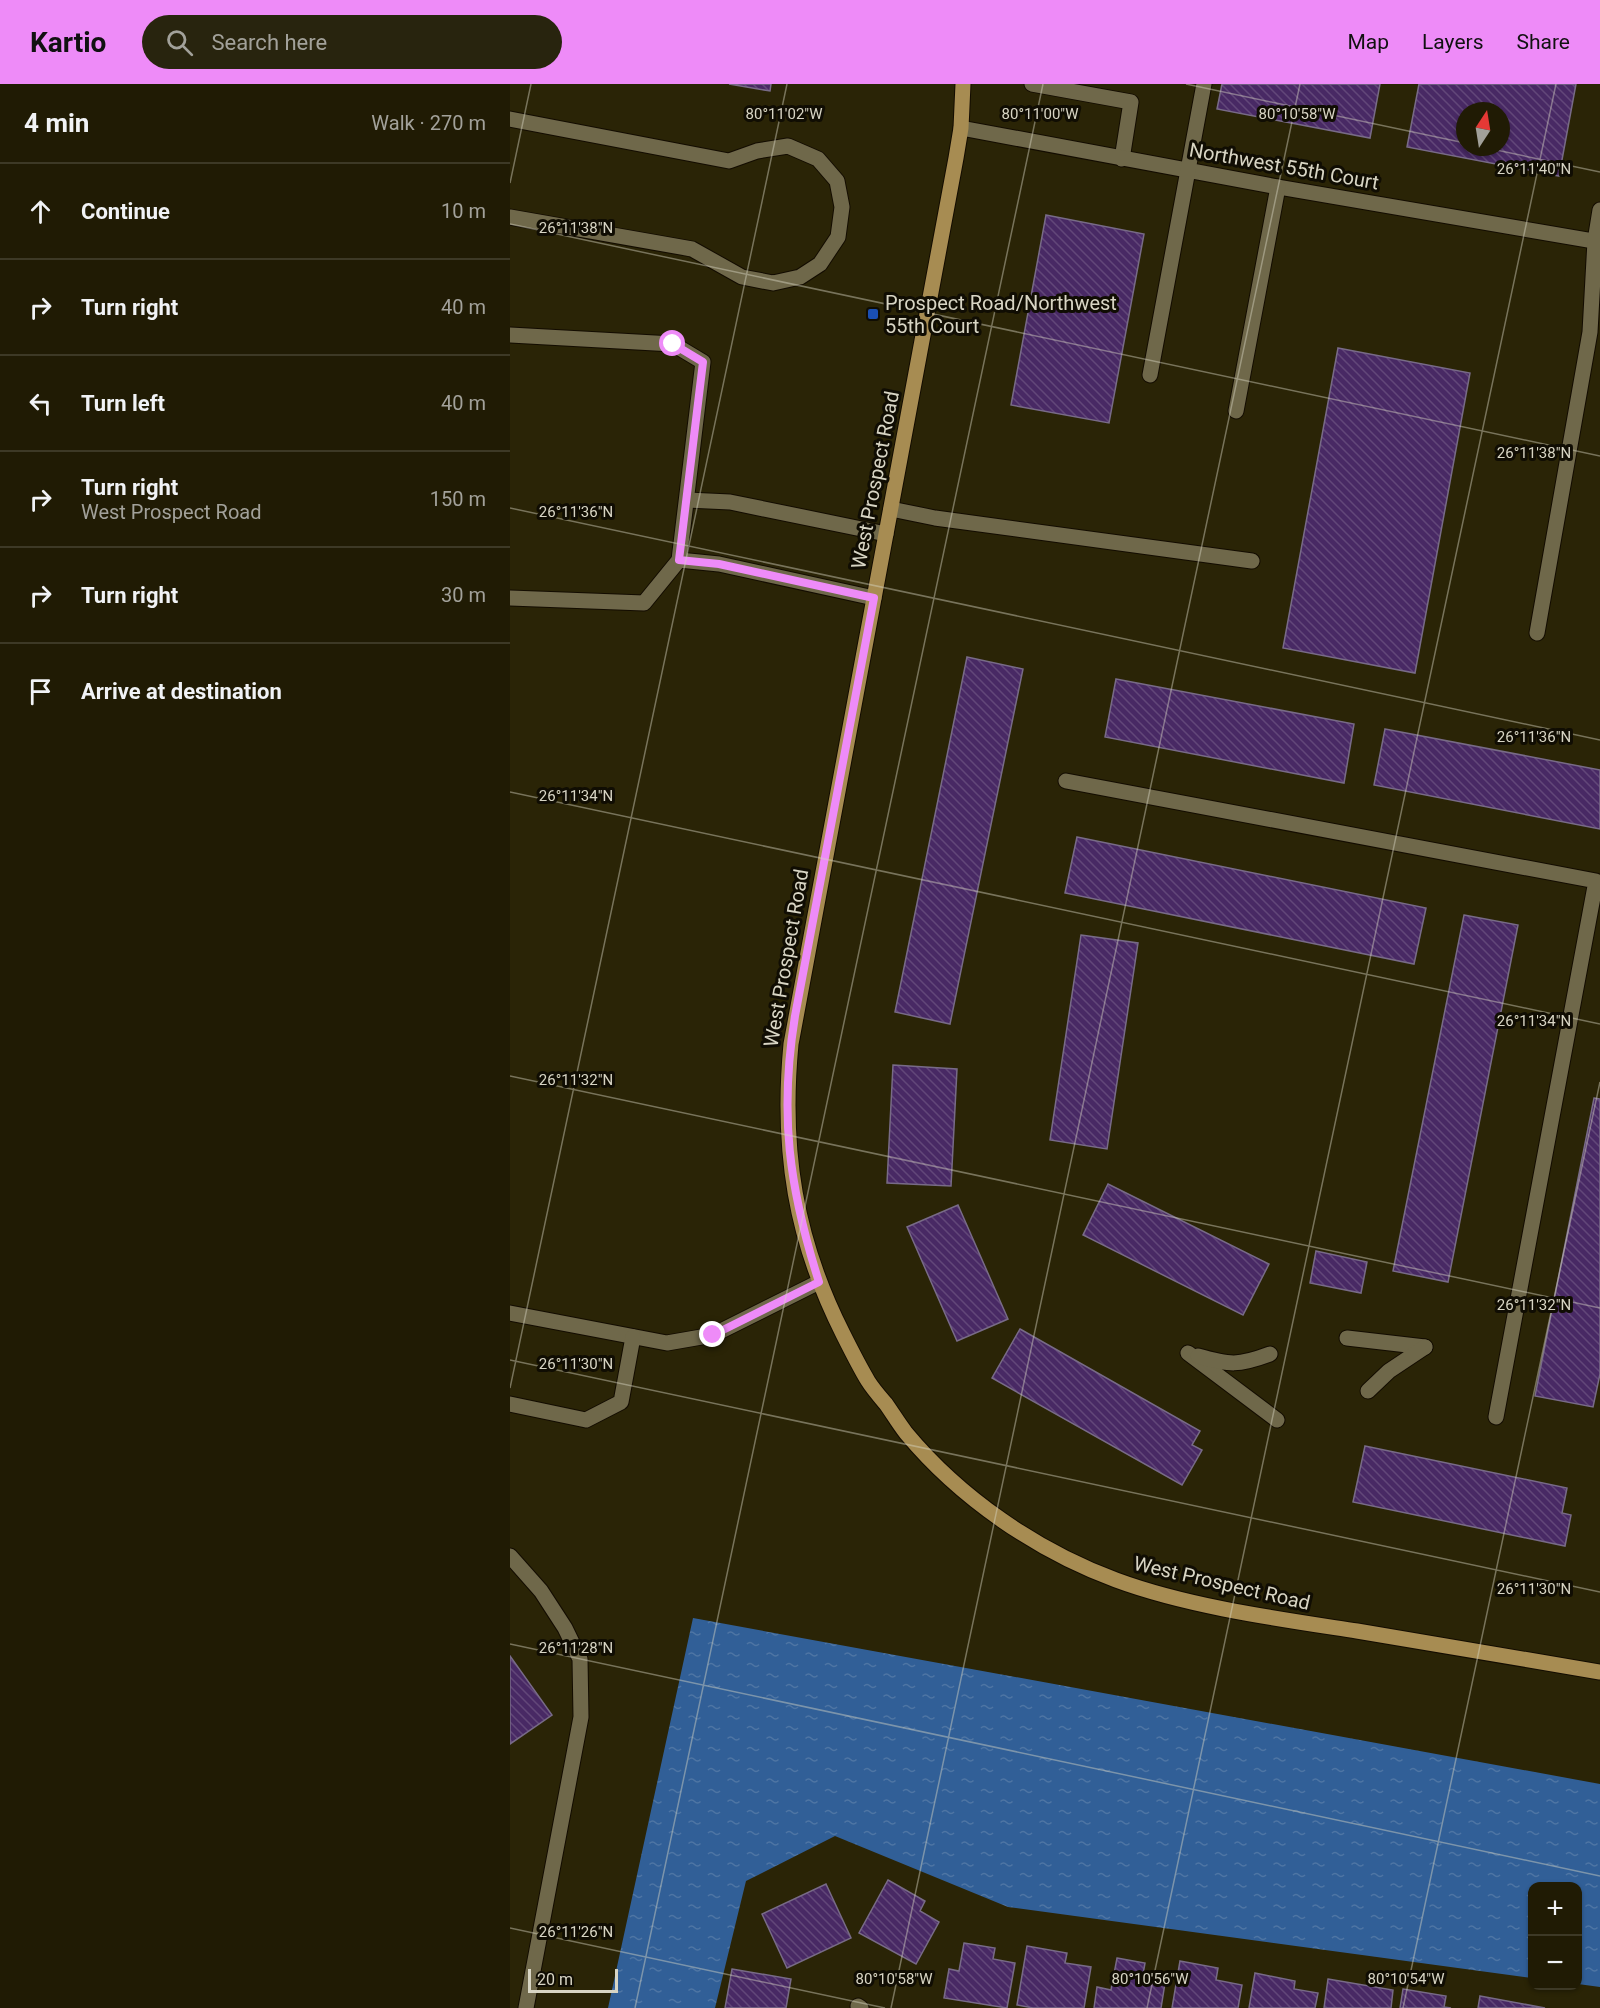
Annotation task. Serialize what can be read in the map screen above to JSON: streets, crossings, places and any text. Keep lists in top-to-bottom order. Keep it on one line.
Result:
{"streets":{"main road":["West Prospect Road"],"street":["Northwest 55th Court"]},"crossings":[["Northwest 55th Court","West Prospect Road"]],"places":{"transit":["Prospect Road/Northwest 55th Court"]},"scale_bar":"20 m","north":"top","page":{"header":"Kartio","search":"Search here","nav":["Map","Layers","Share"],"heading":["4 min","Walk · 270 m"],"list":[["Continue","10 m"],["Turn right","40 m"],["Turn left","40 m"],["Turn right","West Prospect Road","150 m"],["Turn right","30 m"],"Arrive at destination"],"map_buttons":["+","−"],"scale":"20 m"},"coordinates":["80°11'02\"W","80°11'00\"W","80°10'58\"W","26°11'40\"N","26°11'38\"N","26°11'36\"N","26°11'34\"N","26°11'32\"N","26°11'30\"N","26°11'28\"N","26°11'26\"N","80°10'56\"W","80°10'54\"W"]}
